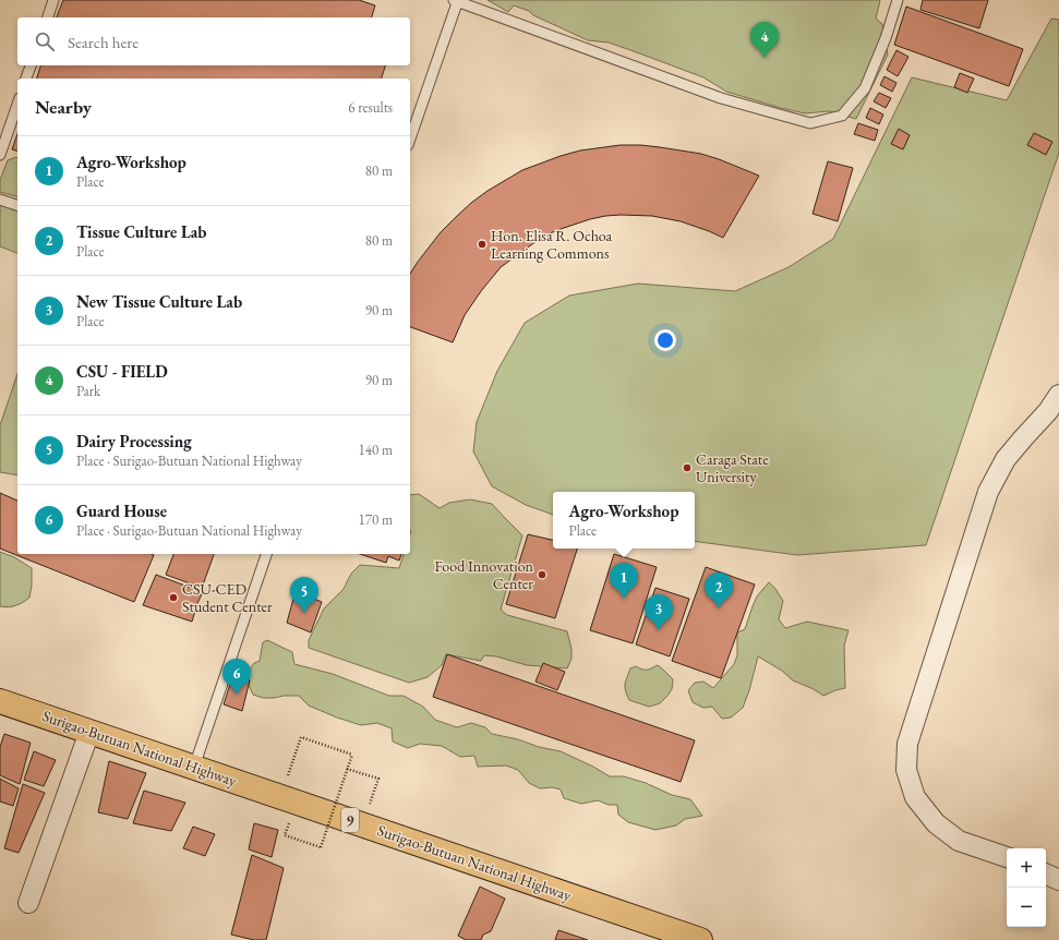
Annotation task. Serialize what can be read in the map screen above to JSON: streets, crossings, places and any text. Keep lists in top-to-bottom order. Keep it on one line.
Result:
{"streets":{"main road":["Surigao-Butuan National Highway","9"]},"places":["Hon. Elisa R. Ochoa Learning Commons","Caraga State University","Food Innovation Center","CSU-CED Student Center"],"page":{"search":"Search here","pins":["4","1","2","5","3","6"],"heading":["Nearby","6 results"],"list":[{"mark":"1","name":"Agro-Workshop","note":"Place","value":"80 m"},{"mark":"2","name":"Tissue Culture Lab","note":"Place","value":"80 m"},{"mark":"3","name":"New Tissue Culture Lab","note":"Place","value":"90 m"},{"mark":"4","name":"CSU - FIELD","note":"Park","value":"90 m"},{"mark":"5","name":"Dairy Processing","note":"Place · Surigao-Butuan National Highway","value":"140 m"},{"mark":"6","name":"Guard House","note":"Place · Surigao-Butuan National Highway","value":"170 m"}],"popup":["Agro-Workshop","Place"],"map_buttons":["+","−"]}}
